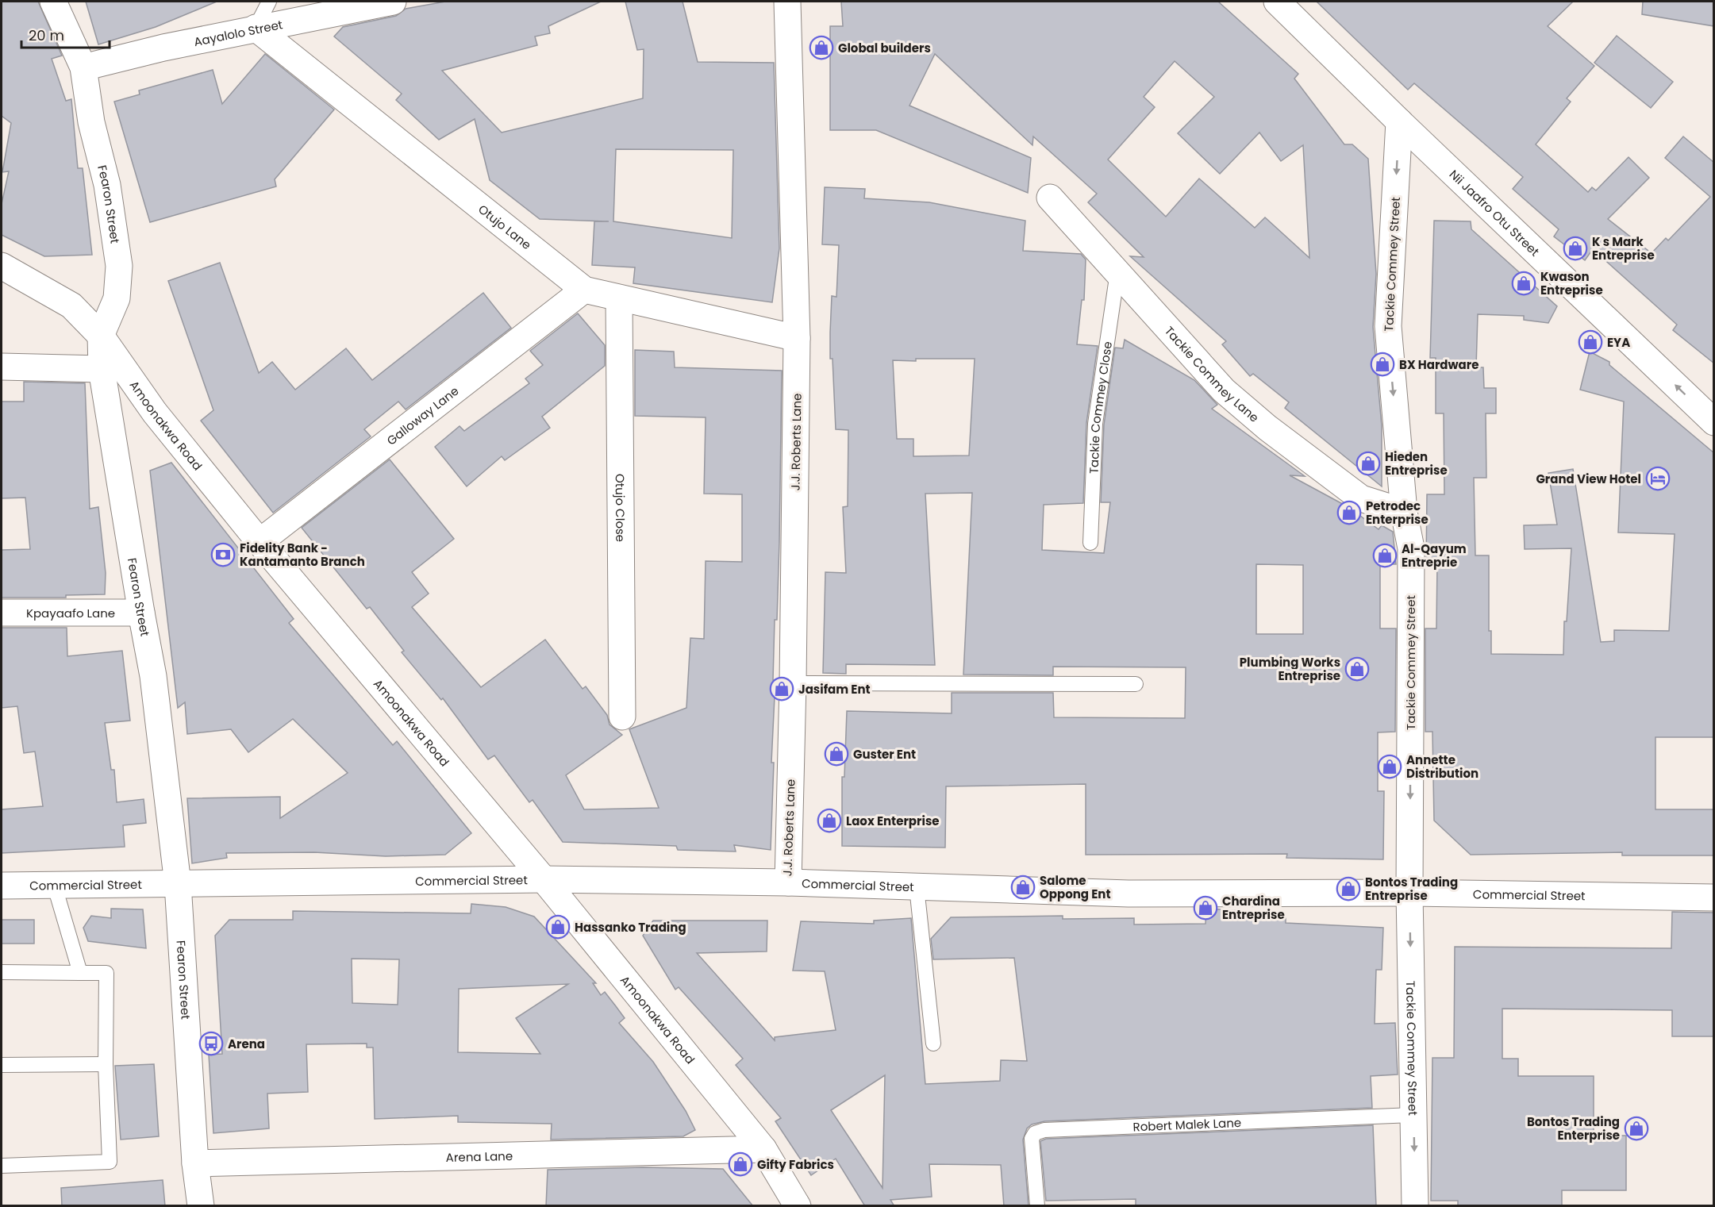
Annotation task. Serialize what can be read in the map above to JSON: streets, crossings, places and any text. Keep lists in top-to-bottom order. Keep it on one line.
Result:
{"streets":{"street":["Aayalolo Street","Fearon Street","Nii Jaafro Otu Street","Otujo Lane","Tackie Commey Street","Tackie Commey Lane","Galloway Lane","Amoonakwa Road","J.J. Roberts Lane","Otujo Close","Kpayaafo Lane","Commercial Street","Arena Lane"],"lane":["Tackie Commey Close","Robert Malek Lane"]},"crossings":[["Aayalolo Street","Fearon Street"],["Aayalolo Street","Otujo Lane"],["Fearon Street","Amoonakwa Road"],["Fearon Street","Kpayaafo Lane"],["Fearon Street","Commercial Street"],["Fearon Street","Arena Lane"],["Nii Jaafro Otu Street","Tackie Commey Street"],["Otujo Lane","Galloway Lane"],["Otujo Lane","J.J. Roberts Lane"],["Otujo Lane","Otujo Close"],["Tackie Commey Street","Tackie Commey Lane"],["Tackie Commey Street","Commercial Street"],["Tackie Commey Street","Robert Malek Lane"],["Tackie Commey Lane","Tackie Commey Close"],["Galloway Lane","Amoonakwa Road"],["Amoonakwa Road","Commercial Street"],["Amoonakwa Road","Arena Lane"],["J.J. Roberts Lane","Commercial Street"]],"one_way":["Nii Jaafro Otu Street","Tackie Commey Street"],"places":{"shop":["Global builders","K s Mark Entreprise","Kwason Entreprise","EYA","BX Hardware","Hieden Entreprise","Petrodec Enterprise","Al-Qayum Entreprie","Plumbing Works Entreprise","Jasifam Ent","Guster Ent","Annette Distribution","Laox Enterprise","Salome Oppong Ent","Bontos Trading Entreprise","Chardina Entreprise","Hassanko Trading","Bontos Trading Enterprise","Gifty Fabrics"],"hotel":["Grand View Hotel"],"bank":["Fidelity Bank - Kantamanto Branch"],"bus stop":["Arena"]},"scale_bar":"20 m"}
